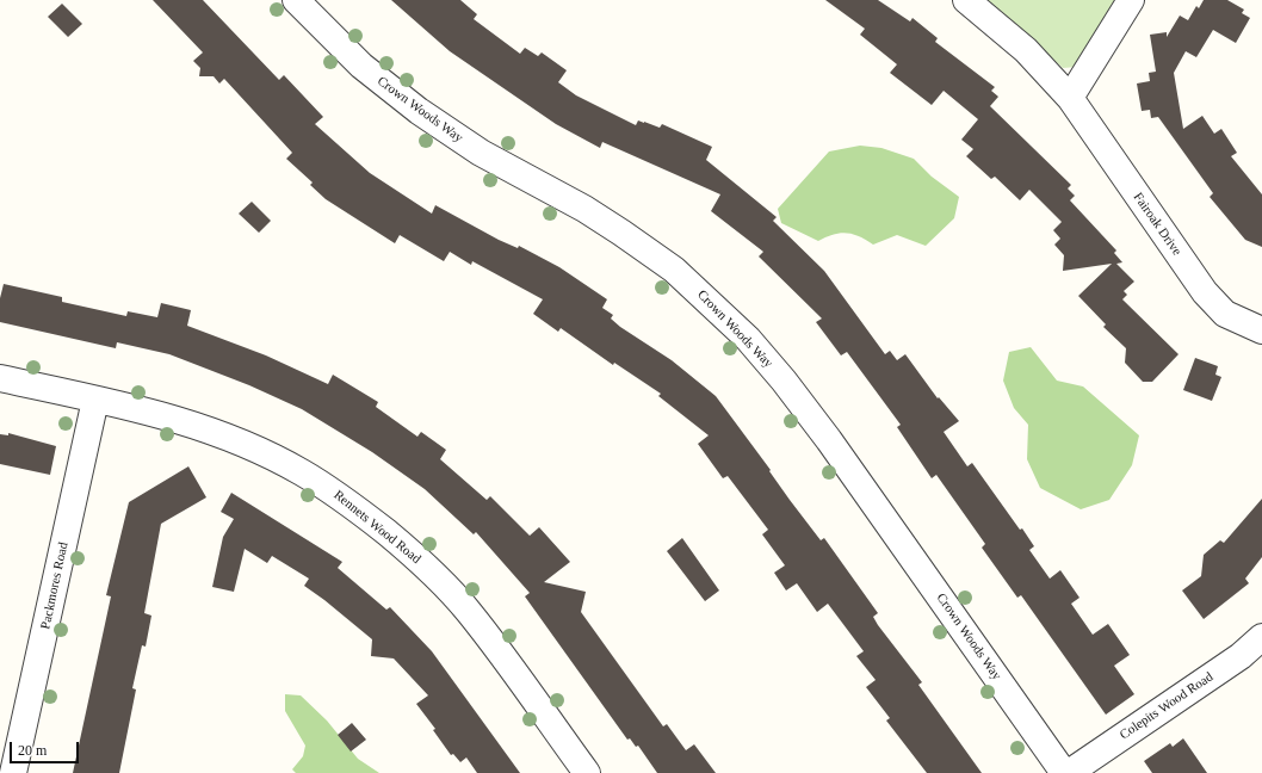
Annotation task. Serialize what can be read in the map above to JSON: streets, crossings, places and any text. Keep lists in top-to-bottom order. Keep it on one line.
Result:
{"streets":{"street":["Crown Woods Way","Fairoak Drive","Rennets Wood Road","Packmores Road","Colepits Wood Road"]},"crossings":[["Rennets Wood Road","Packmores Road"]],"scale_bar":"20 m"}
